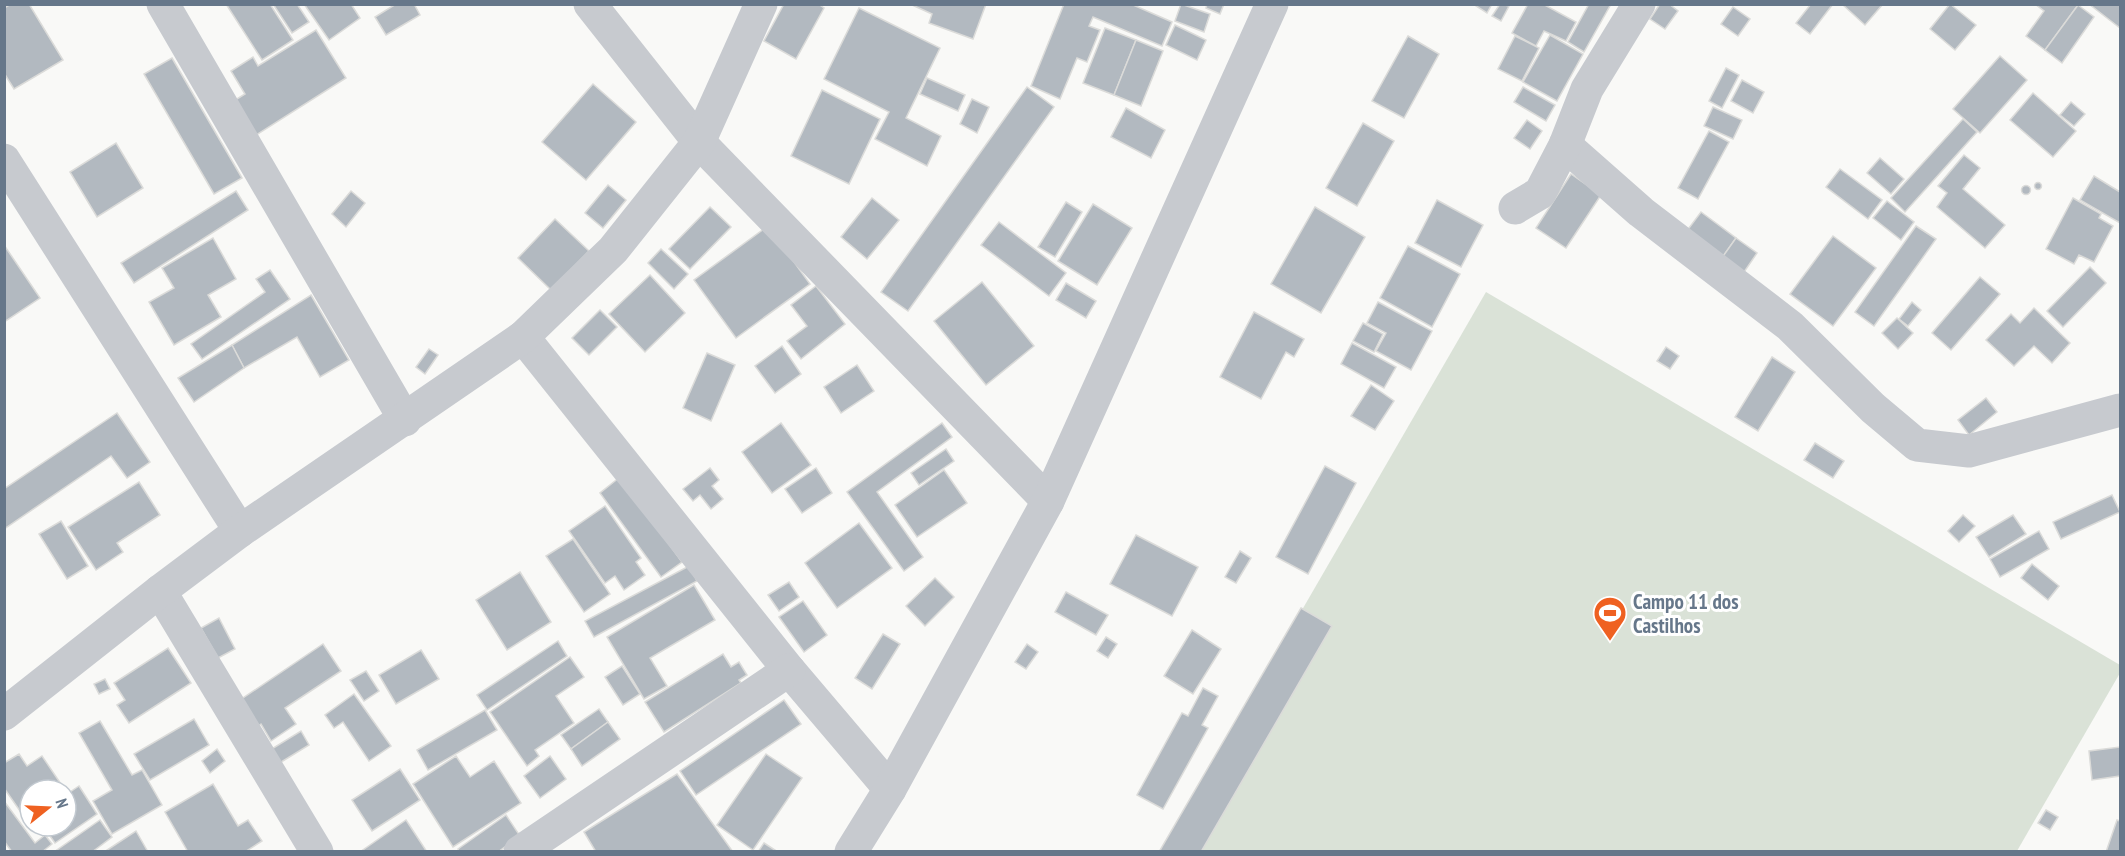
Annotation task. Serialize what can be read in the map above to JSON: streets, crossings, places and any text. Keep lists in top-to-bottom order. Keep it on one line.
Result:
{"places":{"sports":["Campo 11 dos Castilhos"]},"north":"right"}
